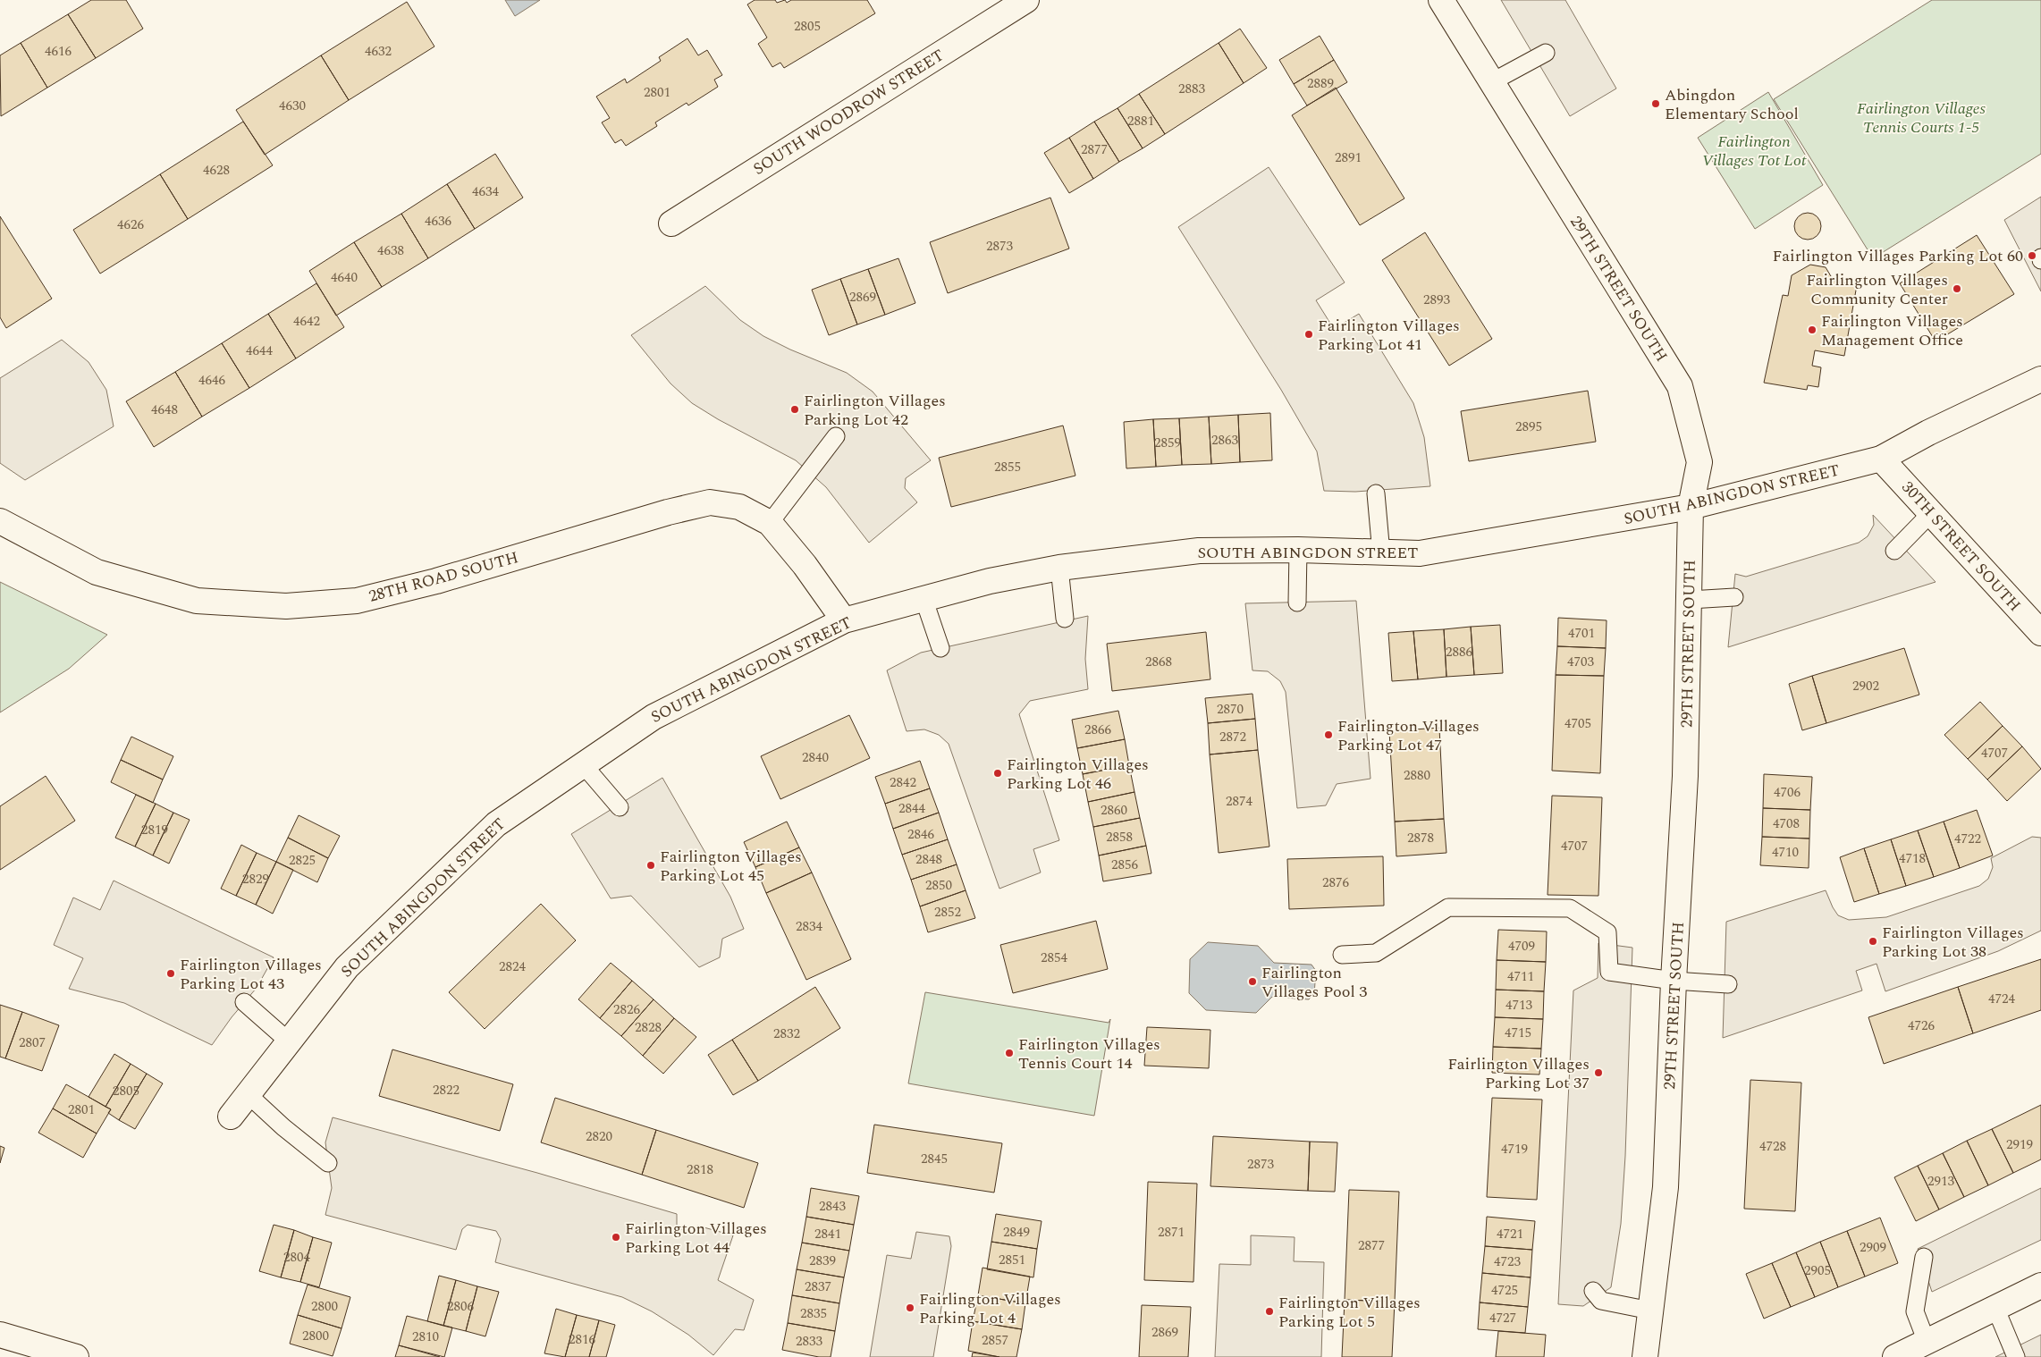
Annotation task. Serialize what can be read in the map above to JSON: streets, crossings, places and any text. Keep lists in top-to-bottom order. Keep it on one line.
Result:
{"streets":{"street":["SOUTH WOODROW STREET","29TH STREET SOUTH","SOUTH ABINGDON STREET","30TH STREET SOUTH","28TH ROAD SOUTH"]},"crossings":[["29TH STREET SOUTH","SOUTH ABINGDON STREET"],["SOUTH ABINGDON STREET","30TH STREET SOUTH"],["SOUTH ABINGDON STREET","28TH ROAD SOUTH"]],"parks":["Fairlington Villages Tennis Courts 1-5","Fairlington Villages Tot Lot"],"places":["Abingdon Elementary School","Fairlington Villages Parking Lot 60","Fairlington Villages Community Center","Fairlington Villages Management Office","Fairlington Villages Parking Lot 41","Fairlington Villages Parking Lot 42","Fairlington Villages Parking Lot 47","Fairlington Villages Parking Lot 46","Fairlington Villages Parking Lot 45","Fairlington Villages Parking Lot 38","Fairlington Villages Parking Lot 43","Fairlington Villages Pool 3","Fairlington Villages Tennis Court 14","Fairlington Villages Parking Lot 37","Fairlington Villages Parking Lot 44","Fairlington Villages Parking Lot 4","Fairlington Villages Parking Lot 5"],"house_numbers":["2805","4616","4632","2889","2883","2801","4630","2881","2877","2891","4628","4634","4636","4626","2873","4638","4640","2869","2893","4642","4644","4646","4648","2895","2863","2859","2855","4701","2886","2868","4703","2902","2870","4705","2866","2872","4707","2840","2880","2842","4706","2874","2844","2860","4708","2819","2846","2858","2878","4722","4707","4710","4718","2848","2825","2856","2829","2876","2850","2852","2834","4709","2854","2824","4711","4724","4713","2826","4726","2828","4715","2832","2807","2822","2805","2801","2820","2919","4728","4719","2845","2873","2818","2913","2843","2849","2871","2841","4721","2877","2909","2804","2851","2839","4723","2905","2837","4725","2800","2806","2835","4727","2869","2800","2810","2816","2857","2833"]}
